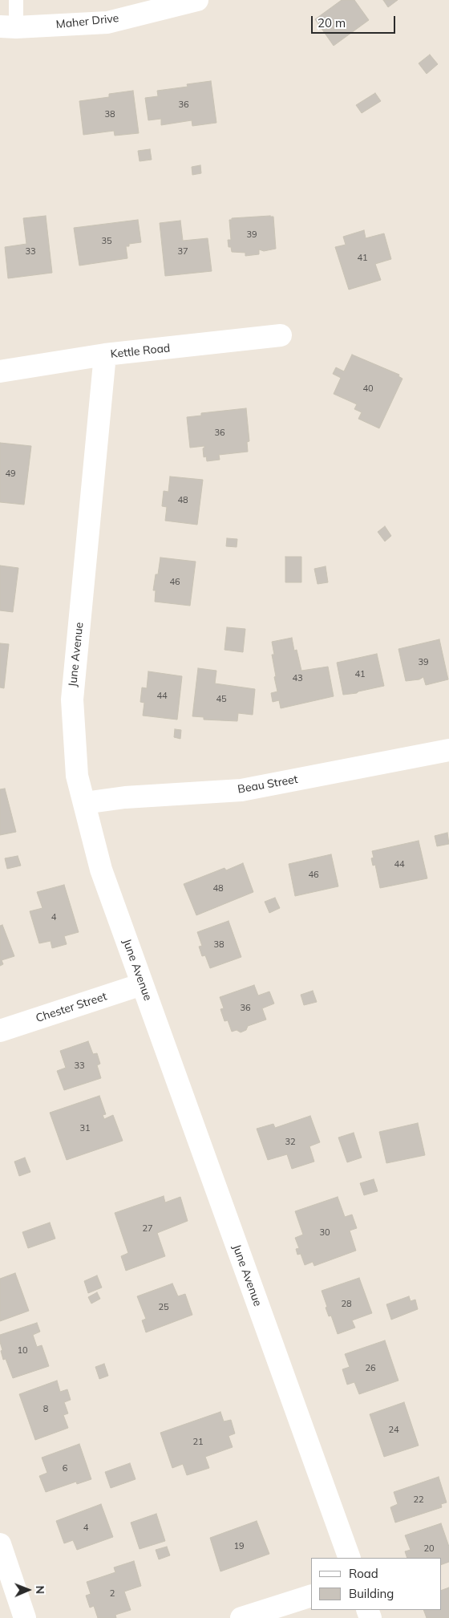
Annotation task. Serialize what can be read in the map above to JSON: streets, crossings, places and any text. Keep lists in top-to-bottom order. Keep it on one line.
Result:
{"streets":{"street":["Maher Drive","Kettle Road","June Avenue","Beau Street","Chester Street"]},"crossings":[["Kettle Road","June Avenue"],["June Avenue","Beau Street"],["June Avenue","Chester Street"]],"house_numbers":["36","38","39","35","33","37","41","40","36","49","48","46","39","41","43","44","45","44","46","48","4","38","36","33","31","32","27","30","28","25","10","26","8","24","21","6","22","4","19","20","2"],"legend":["Road","Building"],"scale_bar":"20 m","north":"right"}
